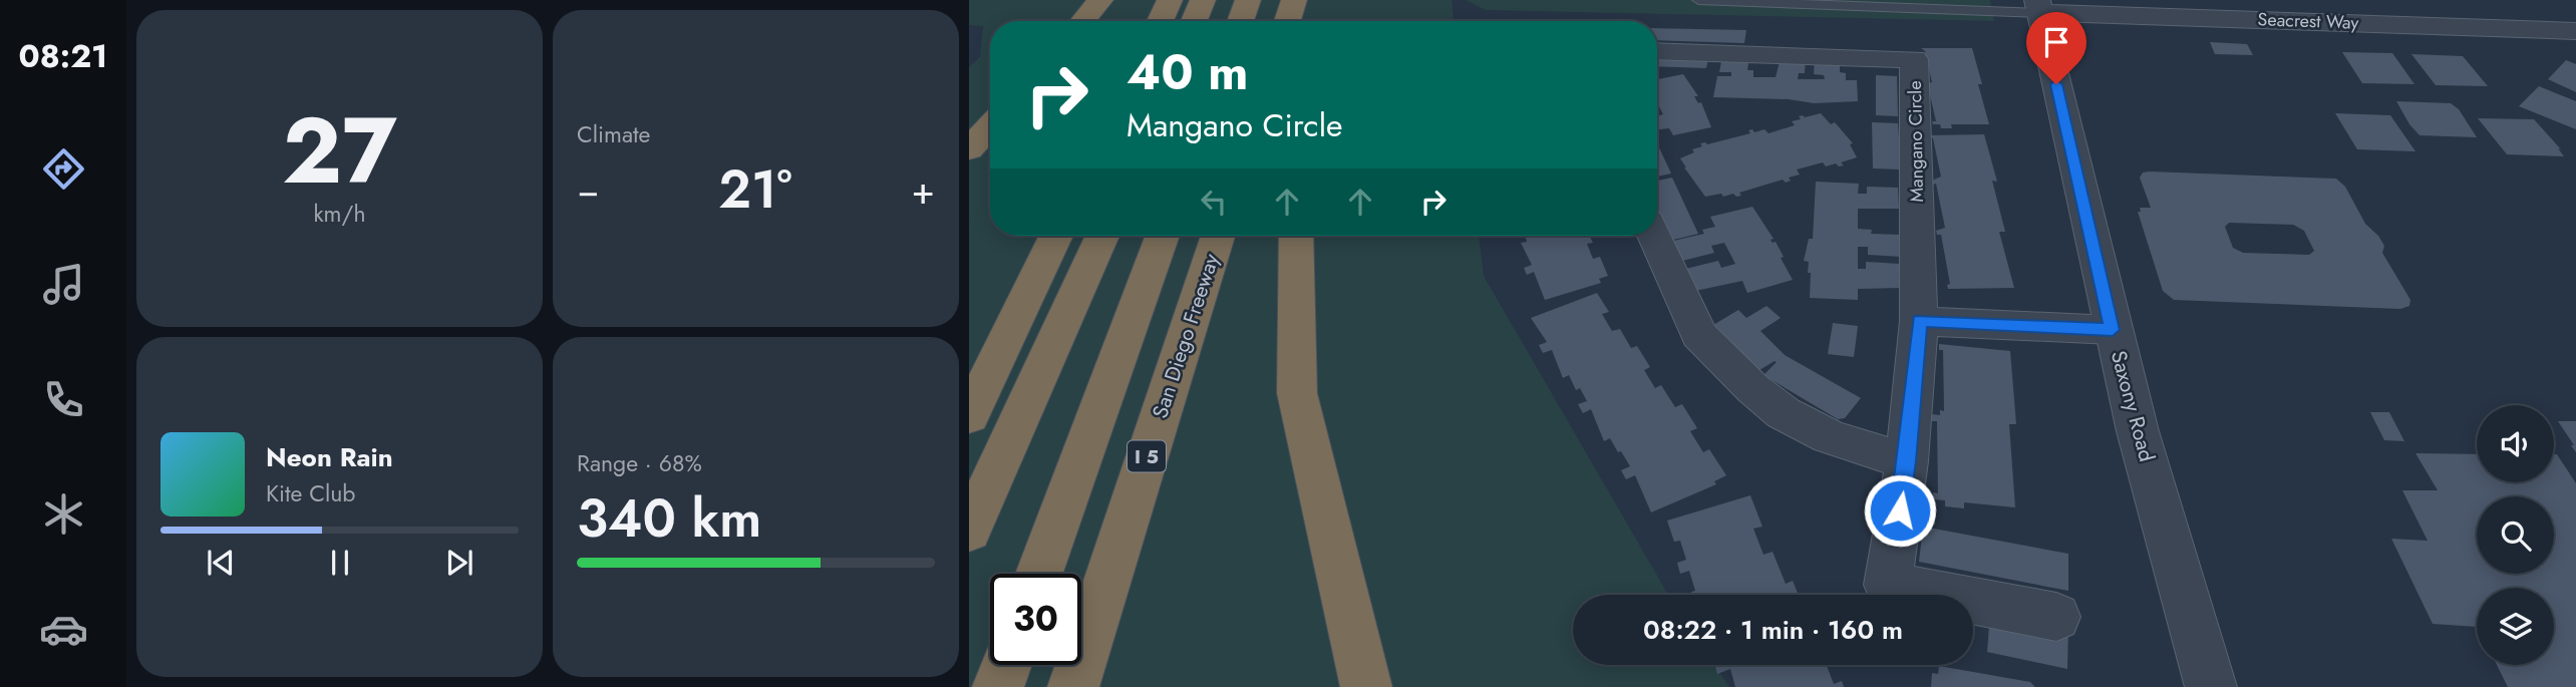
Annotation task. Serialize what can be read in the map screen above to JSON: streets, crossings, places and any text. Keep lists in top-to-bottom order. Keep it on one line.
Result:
{"streets":{"highway":["San Diego Freeway","I 5"],"street":["Seacrest Way","Mangano Circle","Saxony Road"]},"crossings":[["Seacrest Way","Saxony Road"]],"page":{"tabs":"08:21","tile":[["27","km/h"],"Climate",["Range · 68%","340 km"]],"turn":["40 m","Mangano Circle"],"heat":["−","21°","+"],"song":["Neon Rain","Kite Club"],"limit":"30","trip":"08:22 · 1 min · 160 m"}}
